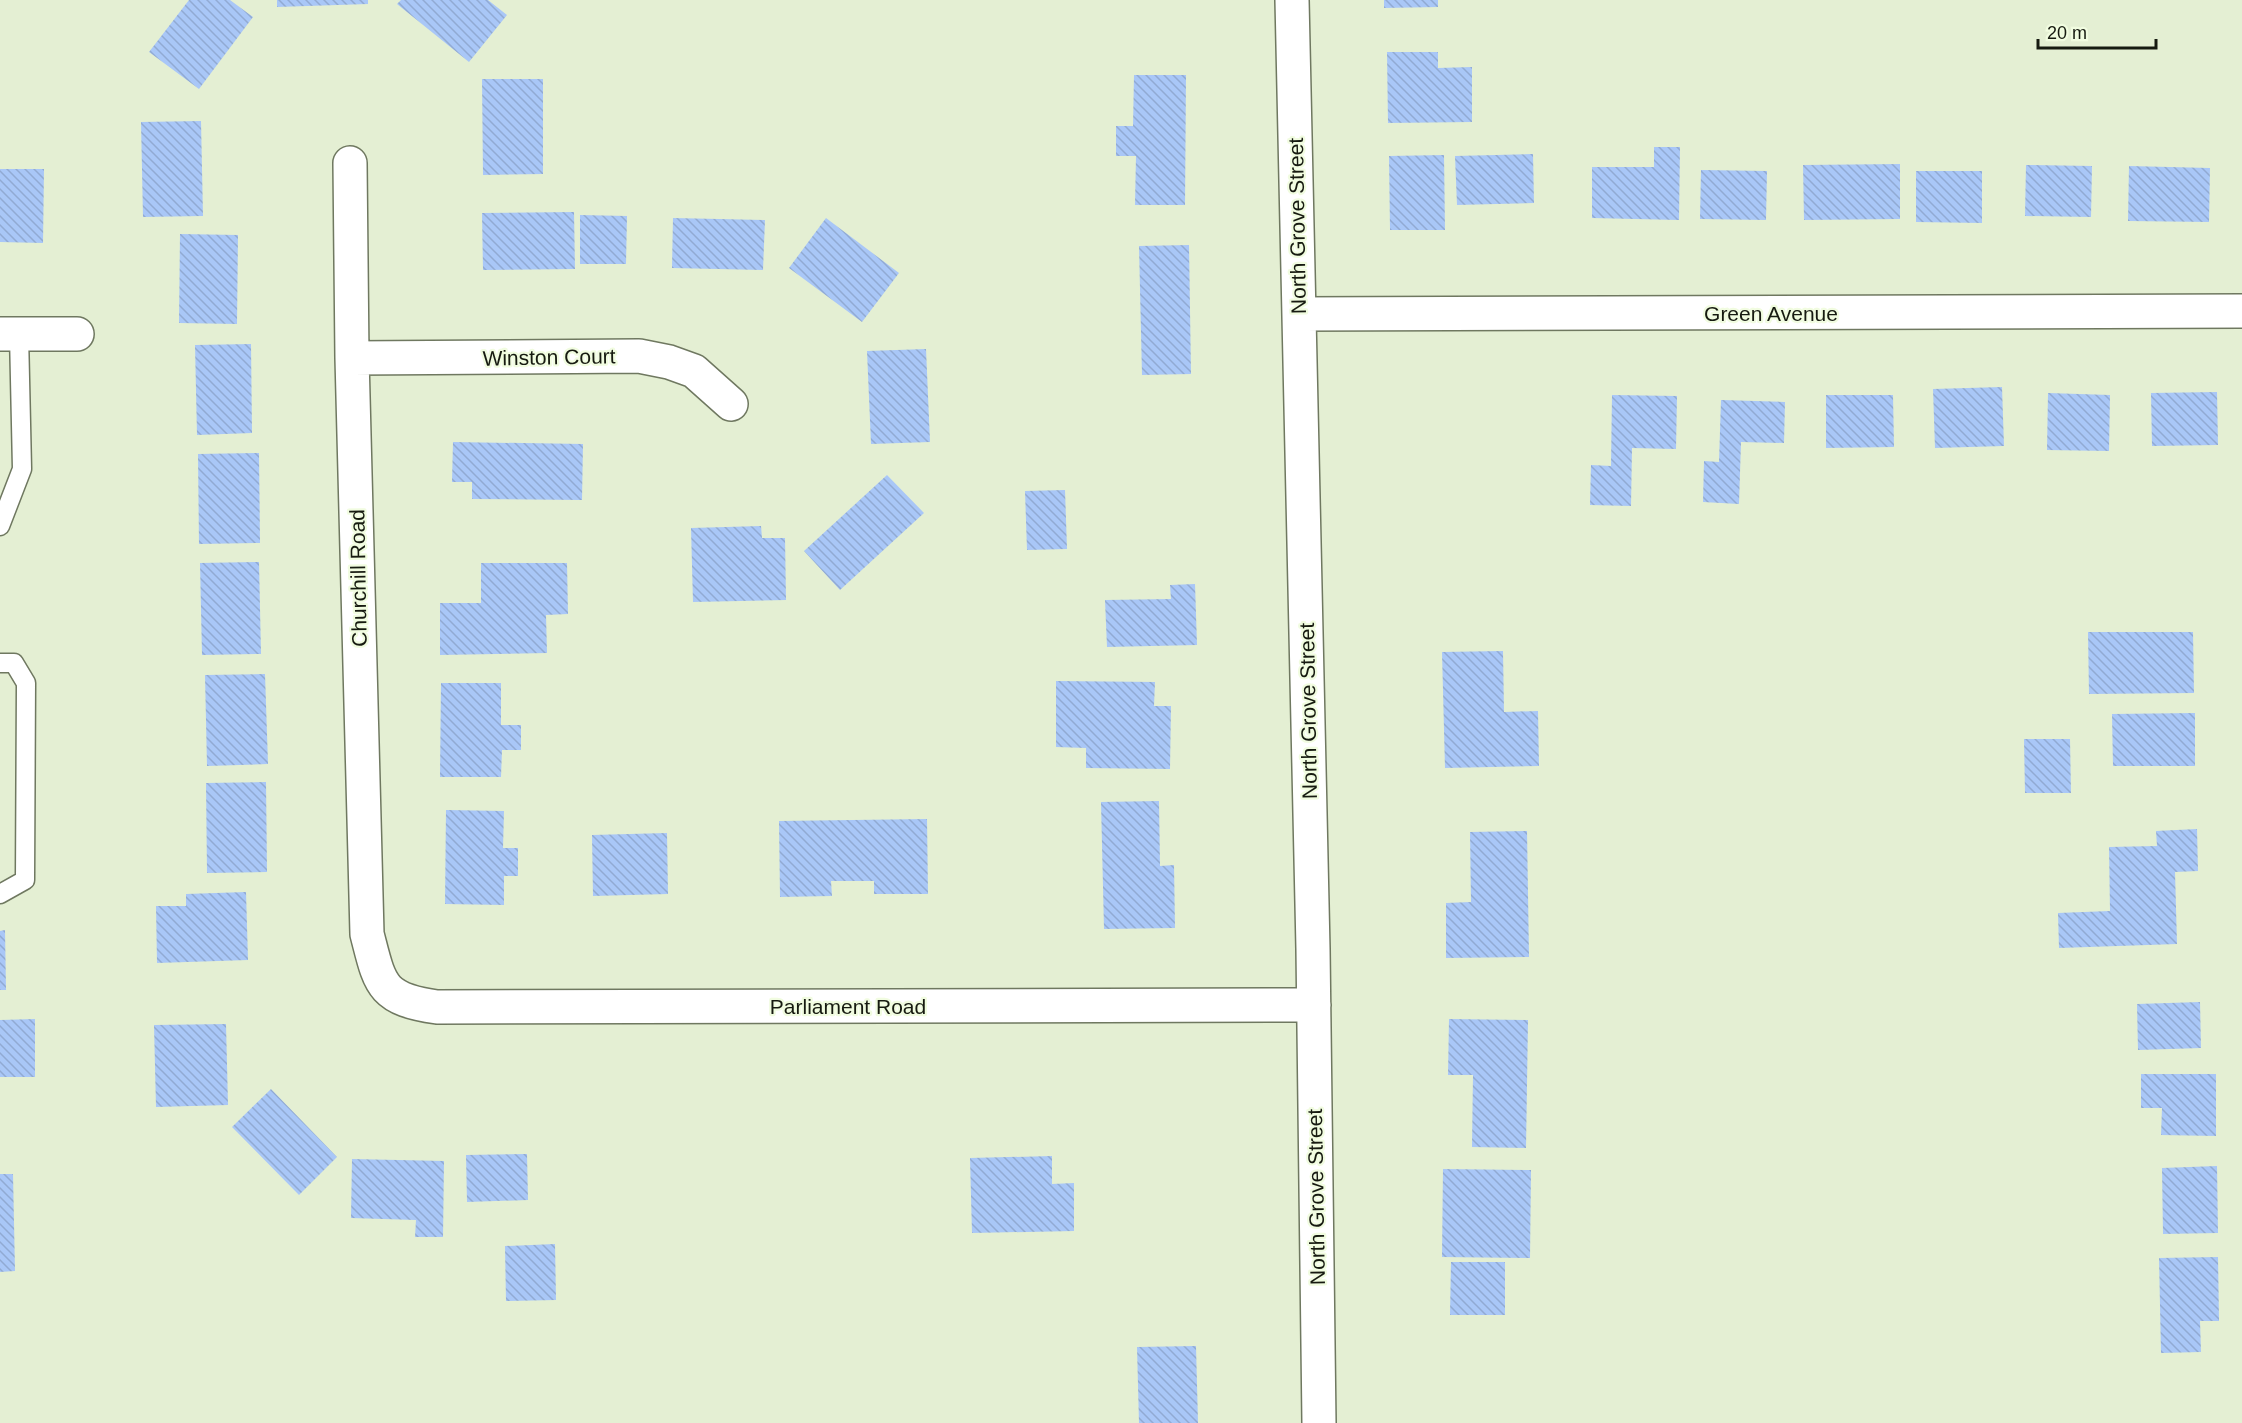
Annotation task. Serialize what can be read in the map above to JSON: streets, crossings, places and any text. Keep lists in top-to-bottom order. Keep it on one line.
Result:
{"streets":{"street":["North Grove Street","Green Avenue","Winston Court","Churchill Road","Parliament Road"]},"crossings":[["North Grove Street","Green Avenue"],["North Grove Street","Parliament Road"],["Winston Court","Churchill Road"],["Churchill Road","Parliament Road"]],"scale_bar":"20 m"}
